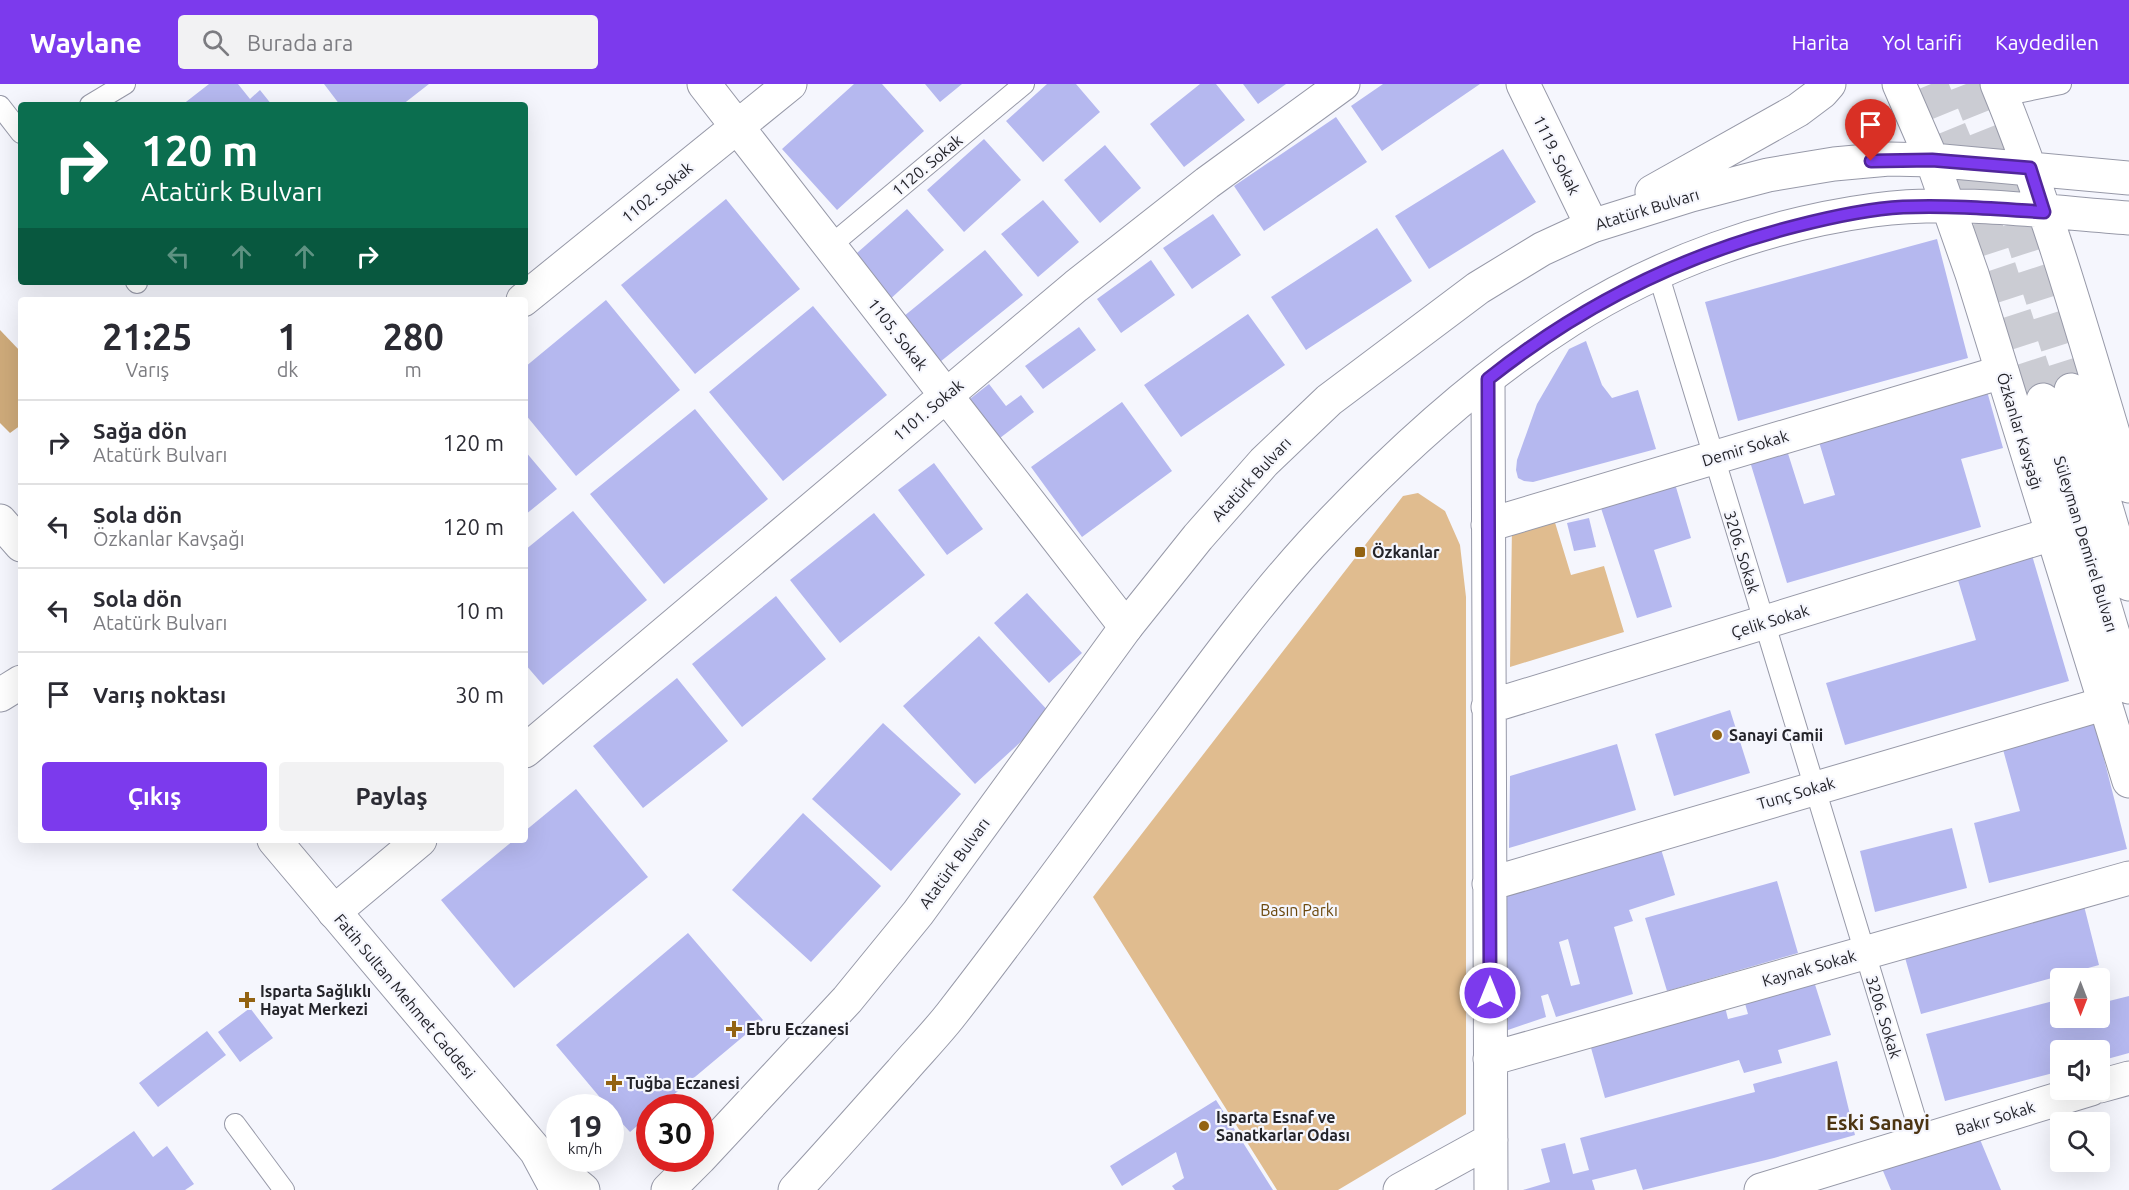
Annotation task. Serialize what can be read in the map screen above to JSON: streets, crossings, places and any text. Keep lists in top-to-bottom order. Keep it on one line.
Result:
{"streets":{"street":["1119. Sokak","1102. Sokak","Atatürk Bulvarı","1105. Sokak","1101. Sokak","Özkanlar Kavşağı","Demir Sokak","Süleyman Demirel Bulvarı","Çelik Sokak","Tunç Sokak","Kaynak Sokak","Fatih Sultan Mehmet Caddesi","Bakır Sokak"],"lane":["1120. Sokak","3206. Sokak"]},"crossings":[["1119. Sokak","Atatürk Bulvarı"],["1120. Sokak","1105. Sokak"],["1102. Sokak","1105. Sokak"],["Atatürk Bulvarı","1105. Sokak"],["Atatürk Bulvarı","Özkanlar Kavşağı"],["1105. Sokak","1101. Sokak"],["Özkanlar Kavşağı","Demir Sokak"],["Özkanlar Kavşağı","Süleyman Demirel Bulvarı"],["Özkanlar Kavşağı","Çelik Sokak"],["Özkanlar Kavşağı","Tunç Sokak"],["Demir Sokak","3206. Sokak"],["Süleyman Demirel Bulvarı","Tunç Sokak"],["3206. Sokak","Çelik Sokak"],["3206. Sokak","Tunç Sokak"],["3206. Sokak","Kaynak Sokak"],["3206. Sokak","Bakır Sokak"]],"districts":["Eski Sanayi"],"parks":["Basın Parkı"],"places":{"transit":["Özkanlar"],"other":["Sanayi Camii","Isparta Esnaf ve Sanatkarlar Odası"],"health":["Isparta Sağlıklı Hayat Merkezi","Ebru Eczanesi","Tuğba Eczanesi"]},"north":"bottom","page":{"header":"Waylane","search":"Burada ara","nav":["Harita","Yol tarifi","Kaydedilen"],"turn":["120 m","Atatürk Bulvarı"],"eta":["21:25","Varış","1","dk","280","m"],"list":[{"name":"Sağa dön","note":"Atatürk Bulvarı","value":"120 m"},{"name":"Sola dön","note":"Özkanlar Kavşağı","value":"120 m"},{"name":"Sola dön","note":"Atatürk Bulvarı","value":"10 m"},{"name":"Varış noktası","value":"30 m"}],"buttons":["Çıkış","Paylaş"],"speed":"19 km/h","limit":"30"}}
